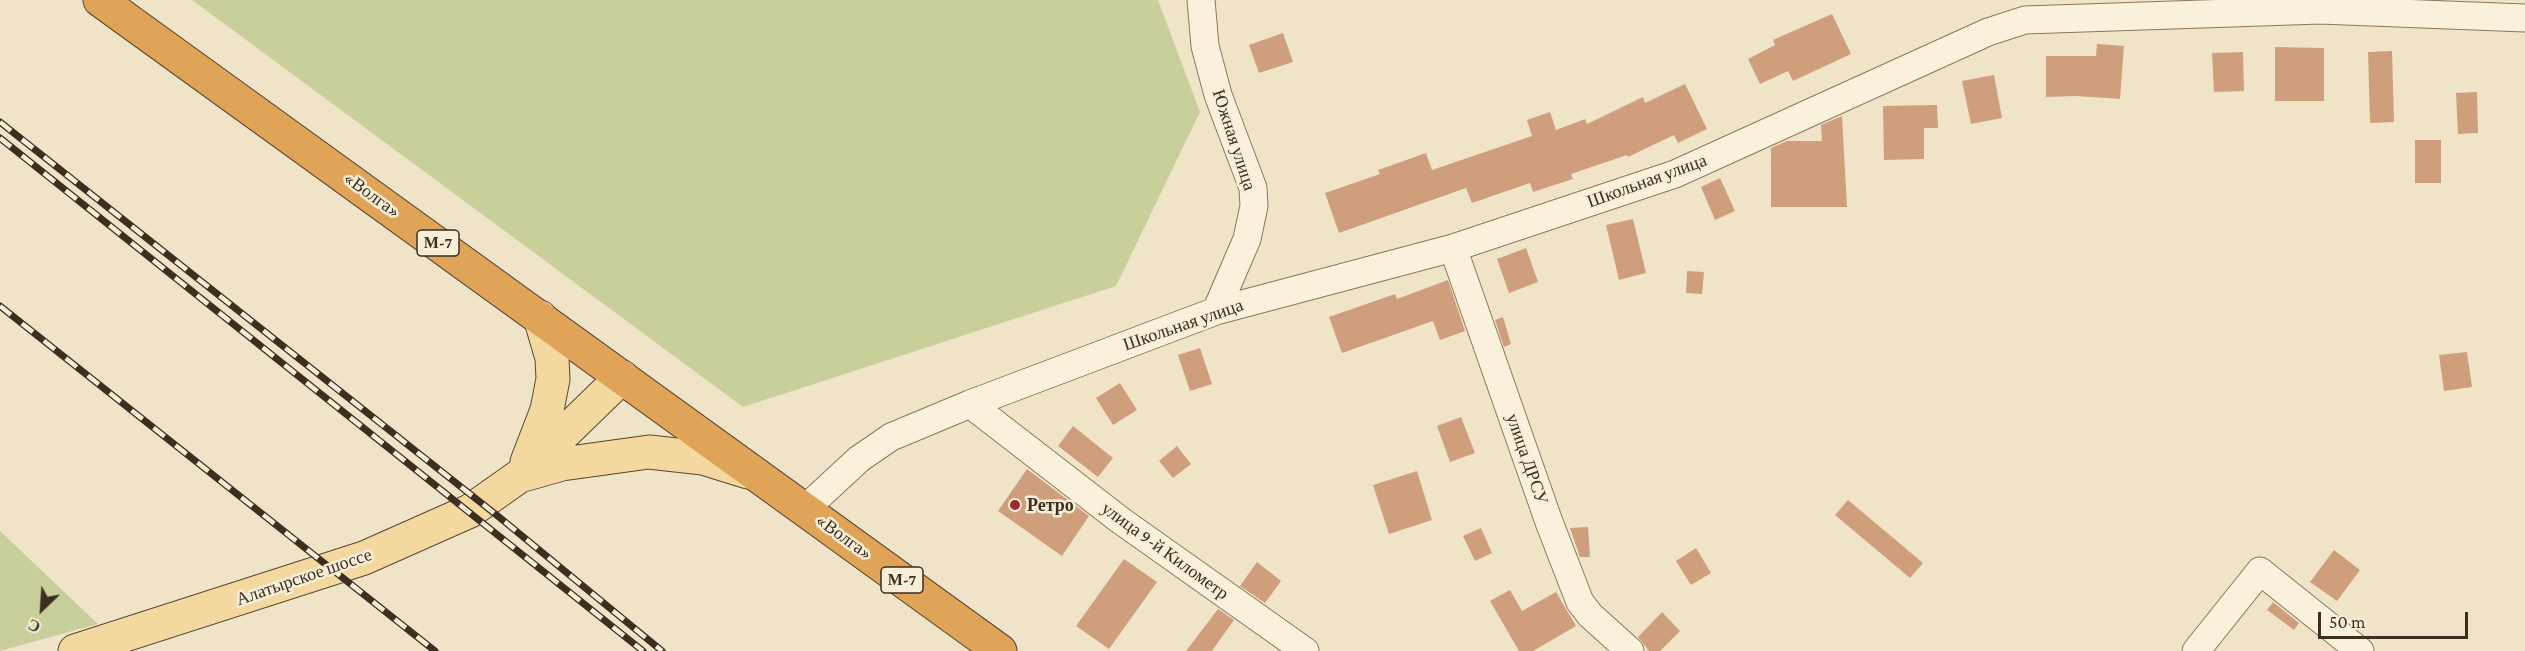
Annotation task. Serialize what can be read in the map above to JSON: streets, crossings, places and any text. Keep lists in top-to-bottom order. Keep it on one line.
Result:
{"streets":{"highway":["«Волга»","М-7"],"main road":["Алатырское шоссе"],"street":["Южная улица","Школьная улица","улица ДРСУ","улица 9-й Километр"]},"crossings":[["Южная улица","Школьная улица"],["Школьная улица","«Волга»"],["Школьная улица","М-7"],["Школьная улица","улица ДРСУ"],["Школьная улица","улица 9-й Километр"],["«Волга»","М-7"]],"places":["Ретро"],"scale_bar":"50 m","north":"bottom left"}
